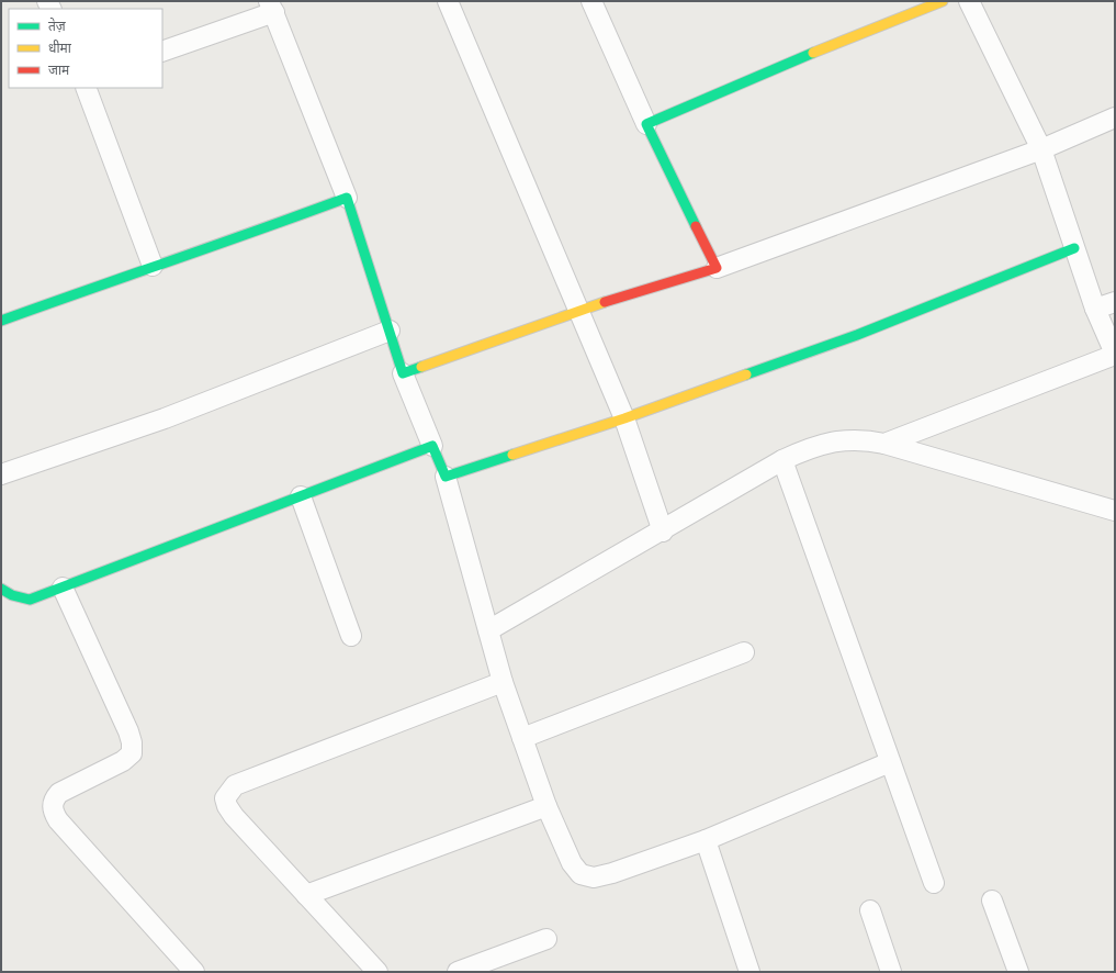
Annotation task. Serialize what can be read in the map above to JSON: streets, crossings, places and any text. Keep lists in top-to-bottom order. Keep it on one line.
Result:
{"legend":["तेज़","धीमा","जाम"]}
